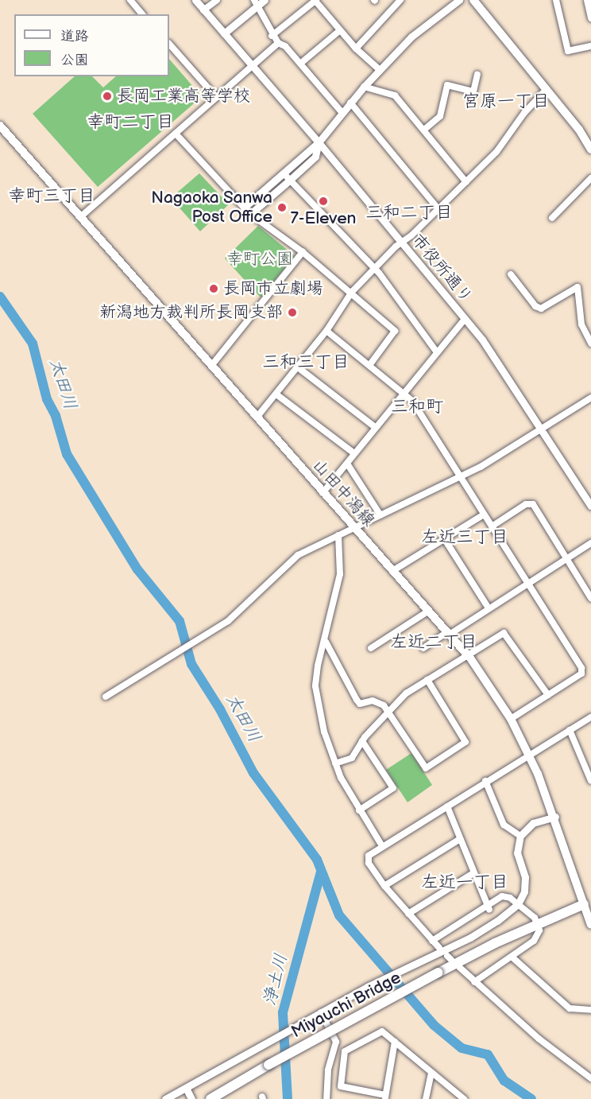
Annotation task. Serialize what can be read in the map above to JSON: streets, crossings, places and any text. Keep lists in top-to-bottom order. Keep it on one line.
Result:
{"streets":{"highway":["Miyauchi Bridge"],"main road":["山田中潟線"],"street":["市役所通り"]},"crossings":[["山田中潟線","Miyauchi Bridge"]],"districts":["宮原一丁目","幸町二丁目","幸町三丁目","三和二丁目","三和三丁目","三和町","左近三丁目","左近二丁目","左近一丁目"],"water":["太田川","浄土川"],"parks":["幸町公園"],"places":["長岡工業高等学校","7-Eleven","Nagaoka Sanwa Post Office","長岡市立劇場","新潟地方裁判所長岡支部"],"legend":["道路","公園"]}
